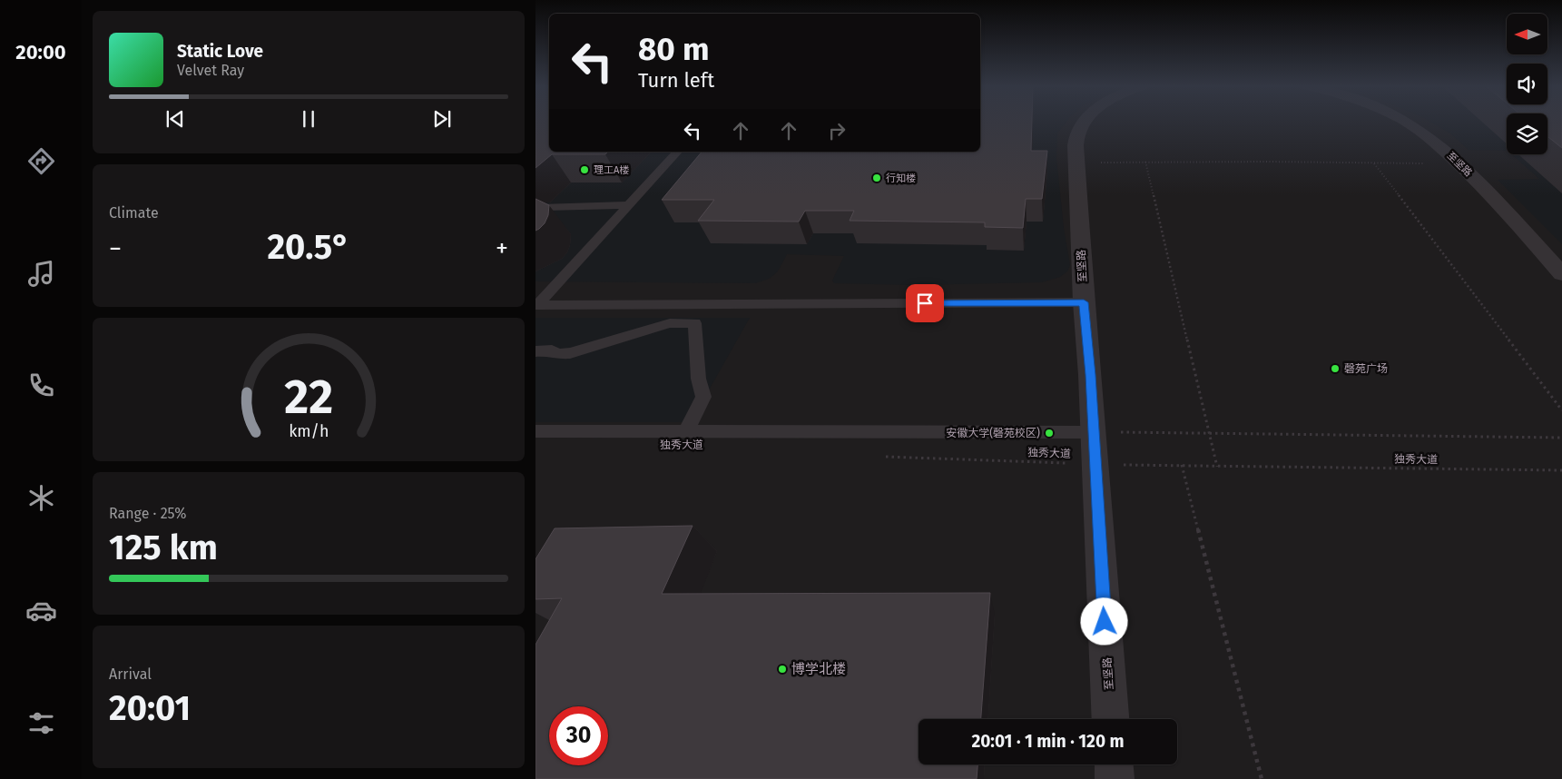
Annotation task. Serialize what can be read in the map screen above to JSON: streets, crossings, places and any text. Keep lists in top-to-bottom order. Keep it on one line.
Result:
{"streets":{"street":["至坚路"],"path":["独秀大道"]},"crossings":[["至坚路","独秀大道"]],"places":["理工A楼","行知楼","磬苑广场","安徽大学(磬苑校区)","博学北楼"],"north":"left","page":{"tabs":"20:00","turn":["80 m","Turn left"],"song":["Static Love","Velvet Ray"],"tile":["Climate",["Range · 25%","125 km"],["Arrival","20:01"]],"heat":["−","20.5°","+"],"limit":"30","trip":"20:01 · 1 min · 120 m","gauge":["22","km/h"]}}
